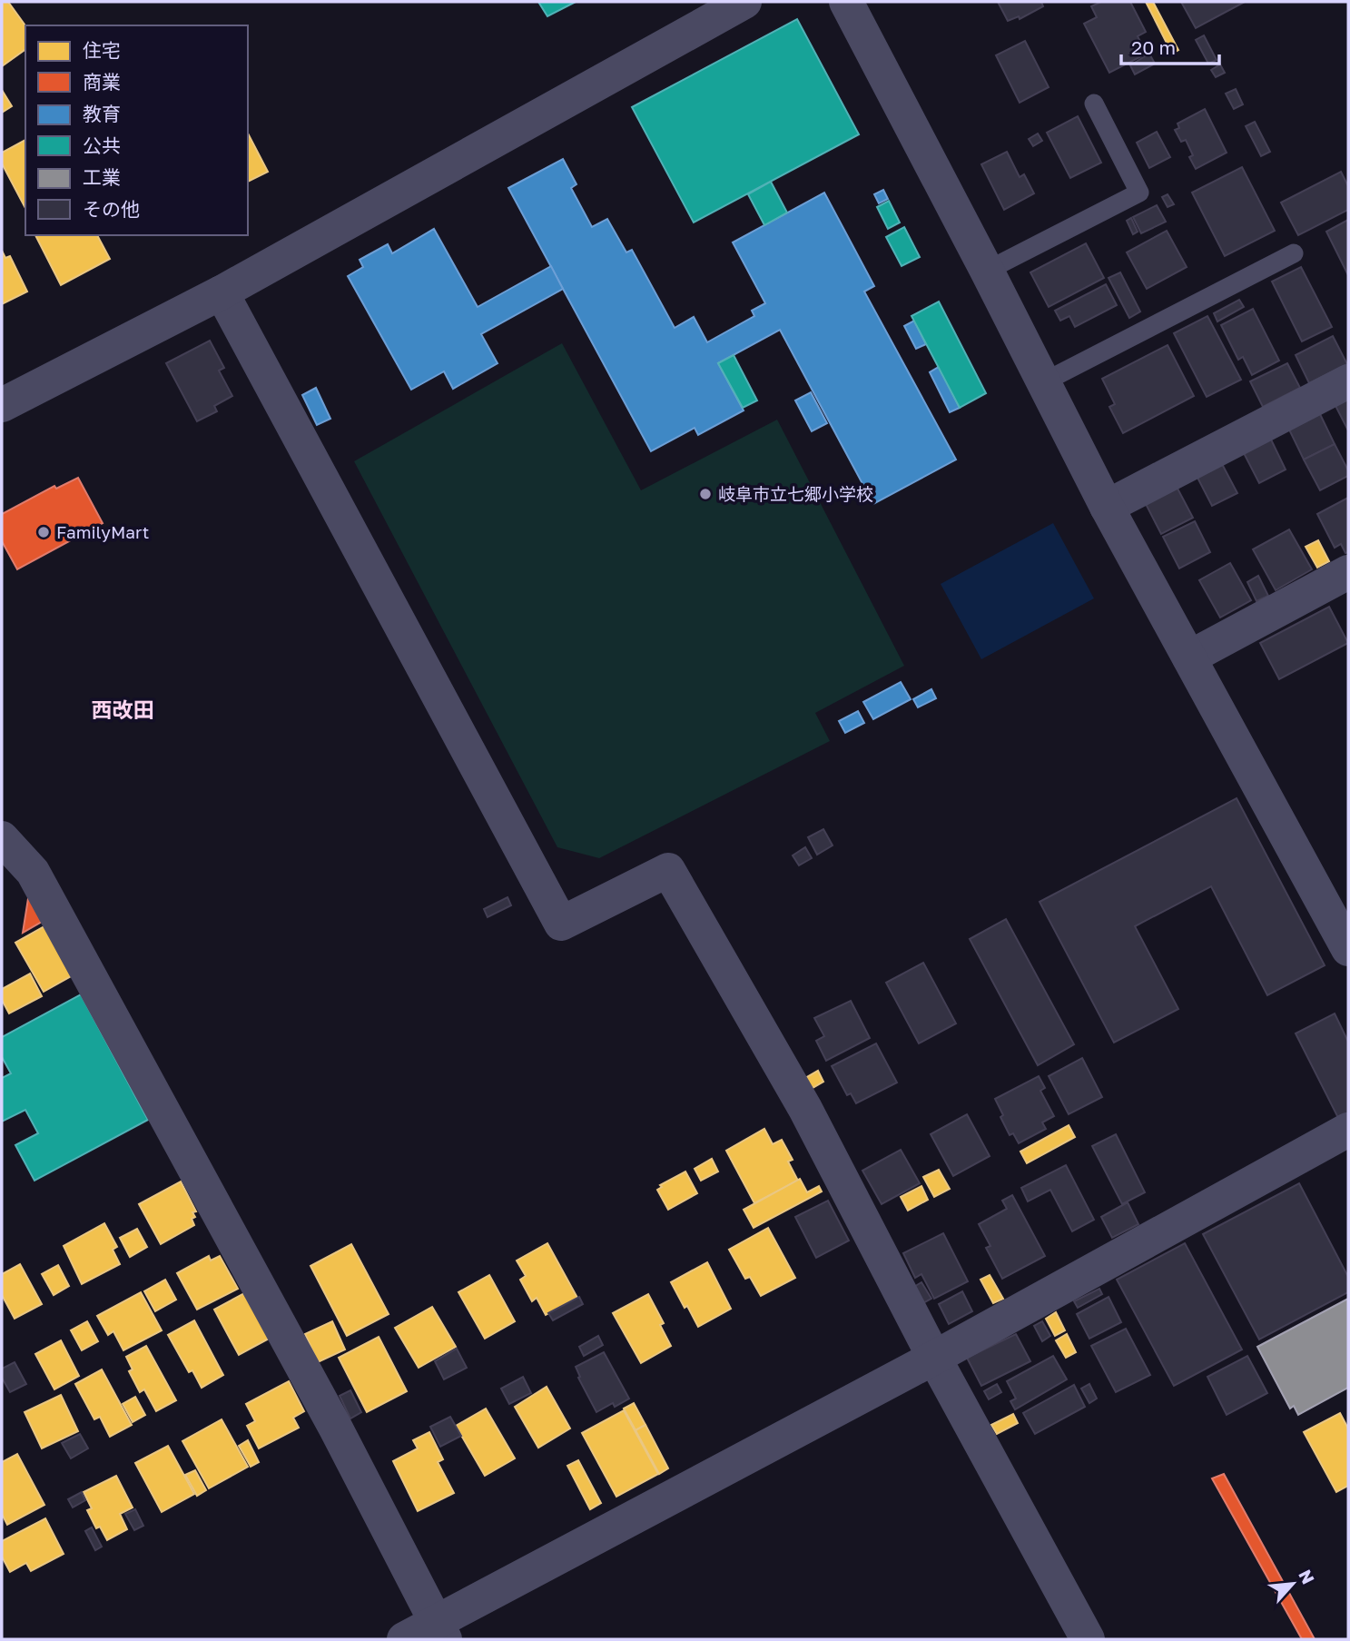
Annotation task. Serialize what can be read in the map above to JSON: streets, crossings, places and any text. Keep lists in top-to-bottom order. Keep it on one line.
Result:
{"districts":["西改田"],"places":["岐阜市立七郷小学校","FamilyMart"],"legend":["住宅","商業","教育","公共","工業","その他"],"scale_bar":"20 m","north":"top right"}
